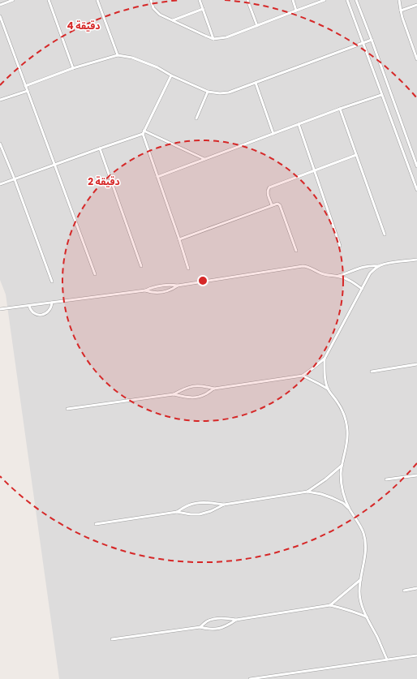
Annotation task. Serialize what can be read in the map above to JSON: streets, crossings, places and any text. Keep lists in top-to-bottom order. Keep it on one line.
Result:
{"rings":["4 دقيقة","2 دقيقة"]}
